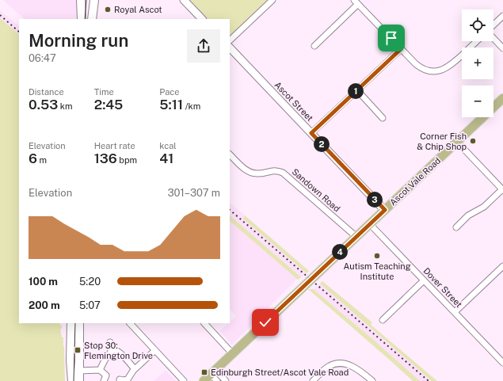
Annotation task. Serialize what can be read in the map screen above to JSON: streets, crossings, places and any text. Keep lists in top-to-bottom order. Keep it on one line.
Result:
{"streets":{"main road":["Ascot Vale Road"],"street":["Ascot Street","Sandown Road","Dover Street"]},"crossings":[["Ascot Street","Ascot Vale Road"],["Ascot Vale Road","Sandown Road"],["Ascot Vale Road","Dover Street"]],"places":{"other":["Royal Ascot","Corner Fish & Chip Shop","Autism Teaching Institute"],"transit":["Stop 30: Flemington Drive","Edinburgh Street/Ascot Vale Road"]},"page":{"map_buttons":["+","−"],"heading":["Morning run","06:47"],"stats":[["Distance","0.53 km"],["Time","2:45"],["Pace","5:11 /km"],["Elevation","6 m"],["Heart rate","136 bpm"],["kcal","41"]],"pins":["1","2","3","4"],"chart":["Elevation","301–307 m"],"list":[{"name":"100 m","note":"5:20"},{"name":"200 m","note":"5:07"}]}}
